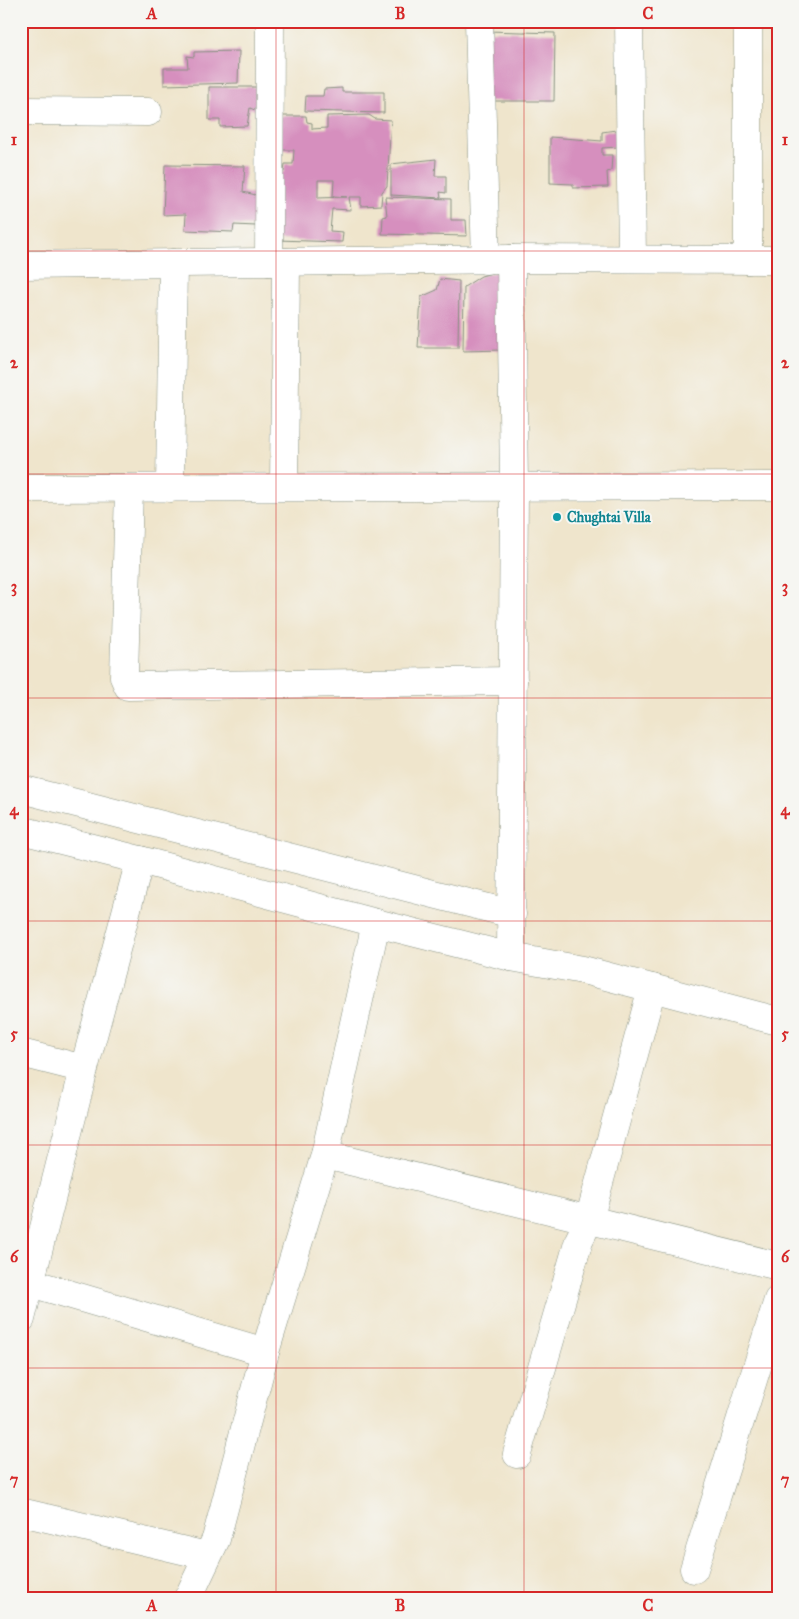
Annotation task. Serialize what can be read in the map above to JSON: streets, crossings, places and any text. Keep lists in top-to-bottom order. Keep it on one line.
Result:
{"places":["Chughtai Villa"],"grid":{"columns":["A","B","C"],"rows":["1","2","3","4","5","6","7"]}}
